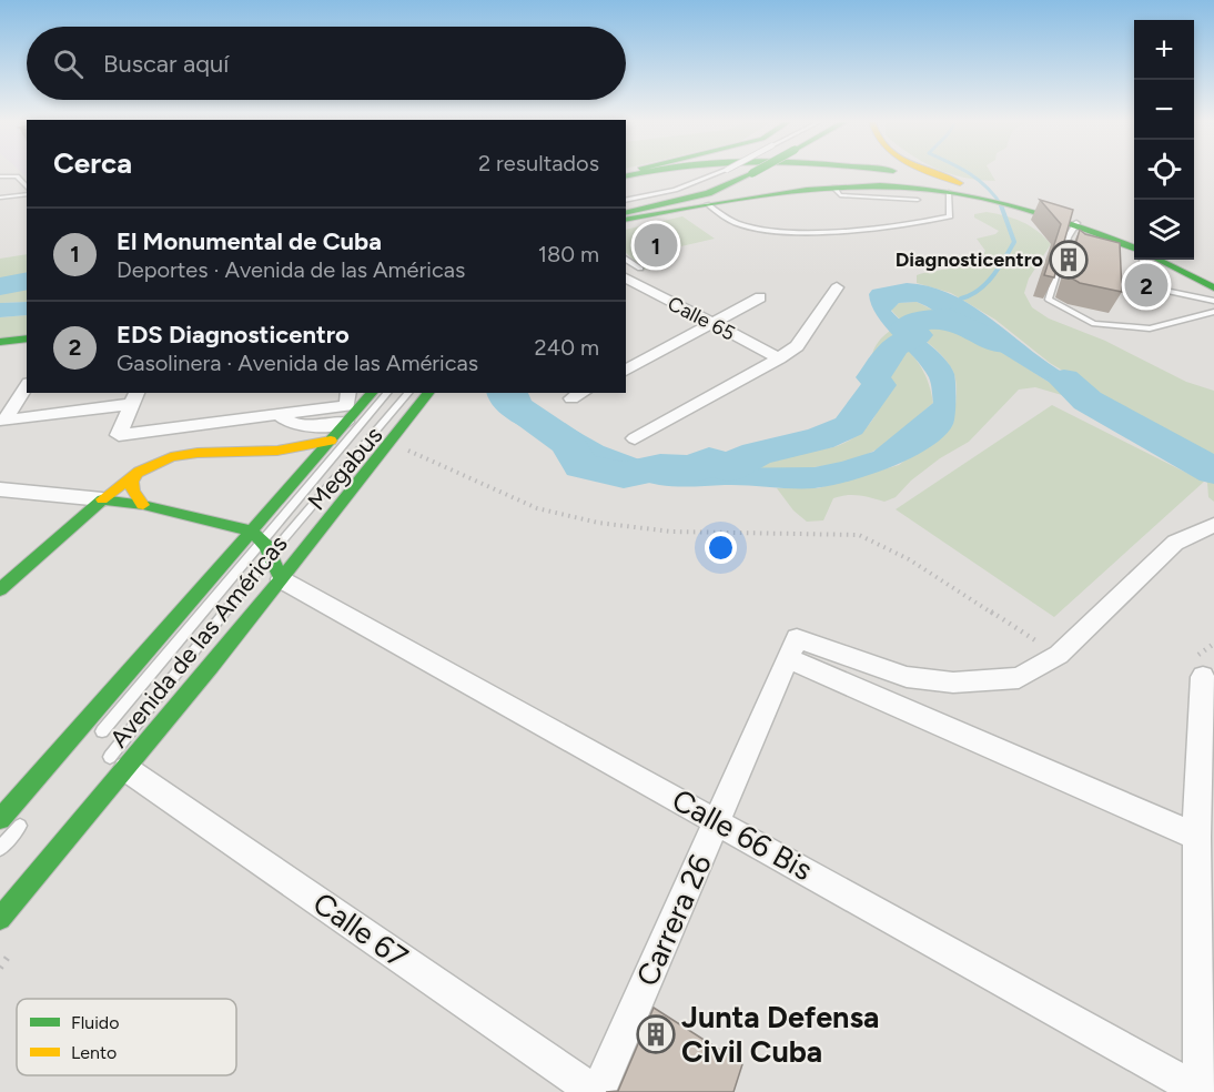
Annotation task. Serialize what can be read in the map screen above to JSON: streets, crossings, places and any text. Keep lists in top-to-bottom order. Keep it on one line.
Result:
{"streets":{"main road":["Avenida de las Américas"],"street":["Calle 65","Calle 66 Bis","Carrera 26","Calle 67"],"lane":["Megabus"]},"crossings":[["Megabus","Avenida de las Américas"],["Megabus","Calle 67"],["Avenida de las Américas","Calle 66 Bis"],["Avenida de las Américas","Calle 67"],["Calle 66 Bis","Carrera 26"],["Carrera 26","Calle 67"]],"places":{"building":["Diagnosticentro","Junta Defensa Civil Cuba"]},"legend":["Fluido","Lento"],"page":{"map_buttons":["+","−"],"search":"Buscar aquí","heading":["Cerca","2 resultados"],"list":[{"mark":"1","name":"El Monumental de Cuba","note":"Deportes · Avenida de las Américas","value":"180 m"},{"mark":"2","name":"EDS Diagnosticentro","note":"Gasolinera · Avenida de las Américas","value":"240 m"}],"pins":["1","2"]}}
